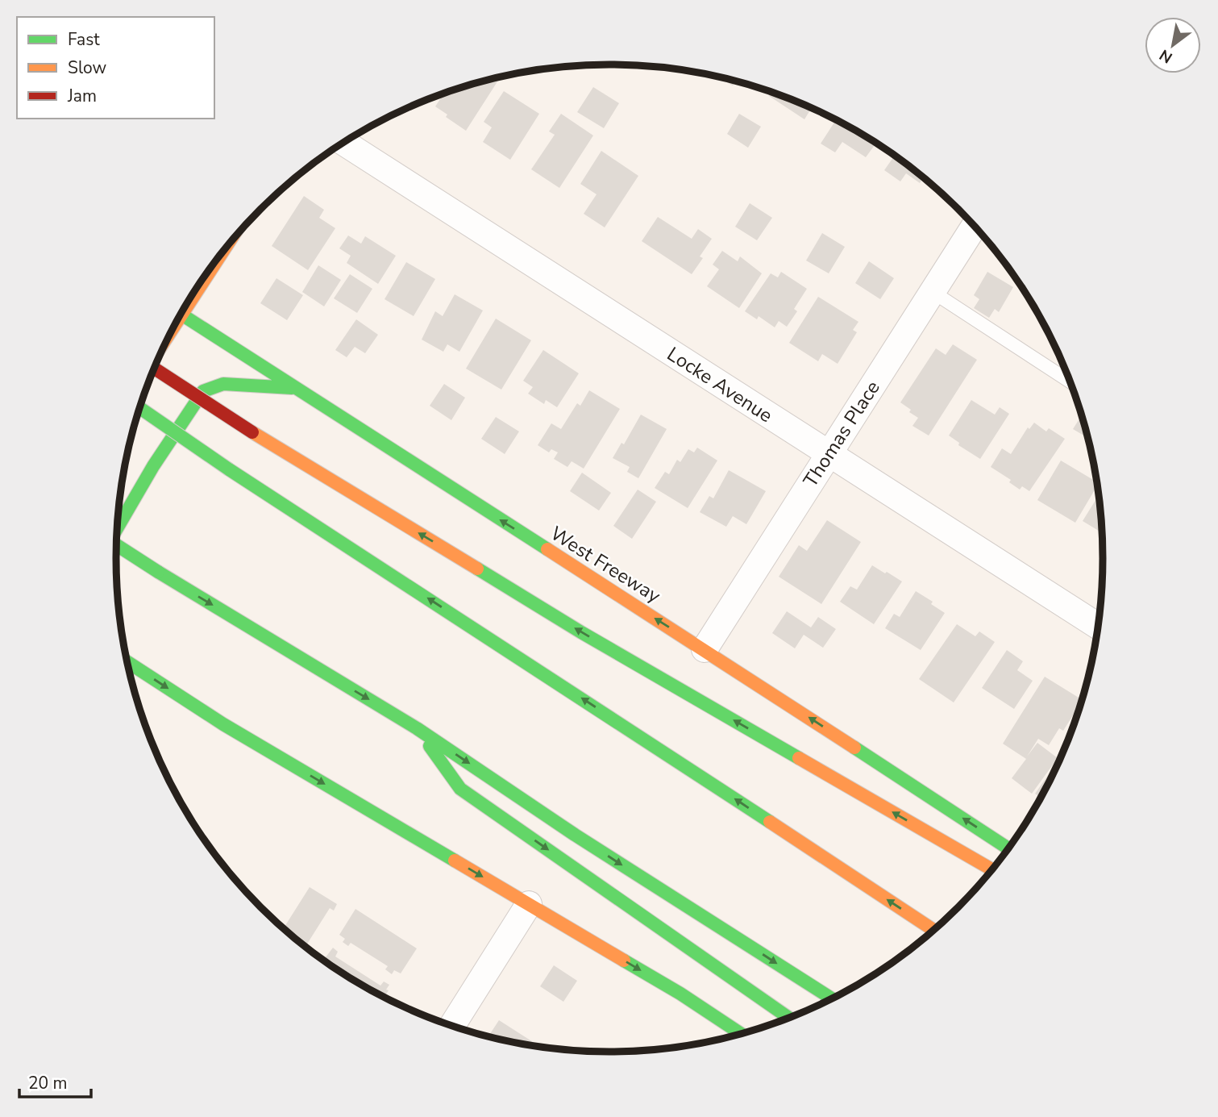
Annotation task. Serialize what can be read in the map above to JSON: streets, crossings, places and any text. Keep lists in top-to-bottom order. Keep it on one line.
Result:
{"streets":{"main road":["West Freeway"],"street":["Locke Avenue","Thomas Place"]},"crossings":[["Locke Avenue","Thomas Place"],["Thomas Place","West Freeway"]],"legend":["Fast","Slow","Jam"],"scale_bar":"20 m","north":"bottom left"}
